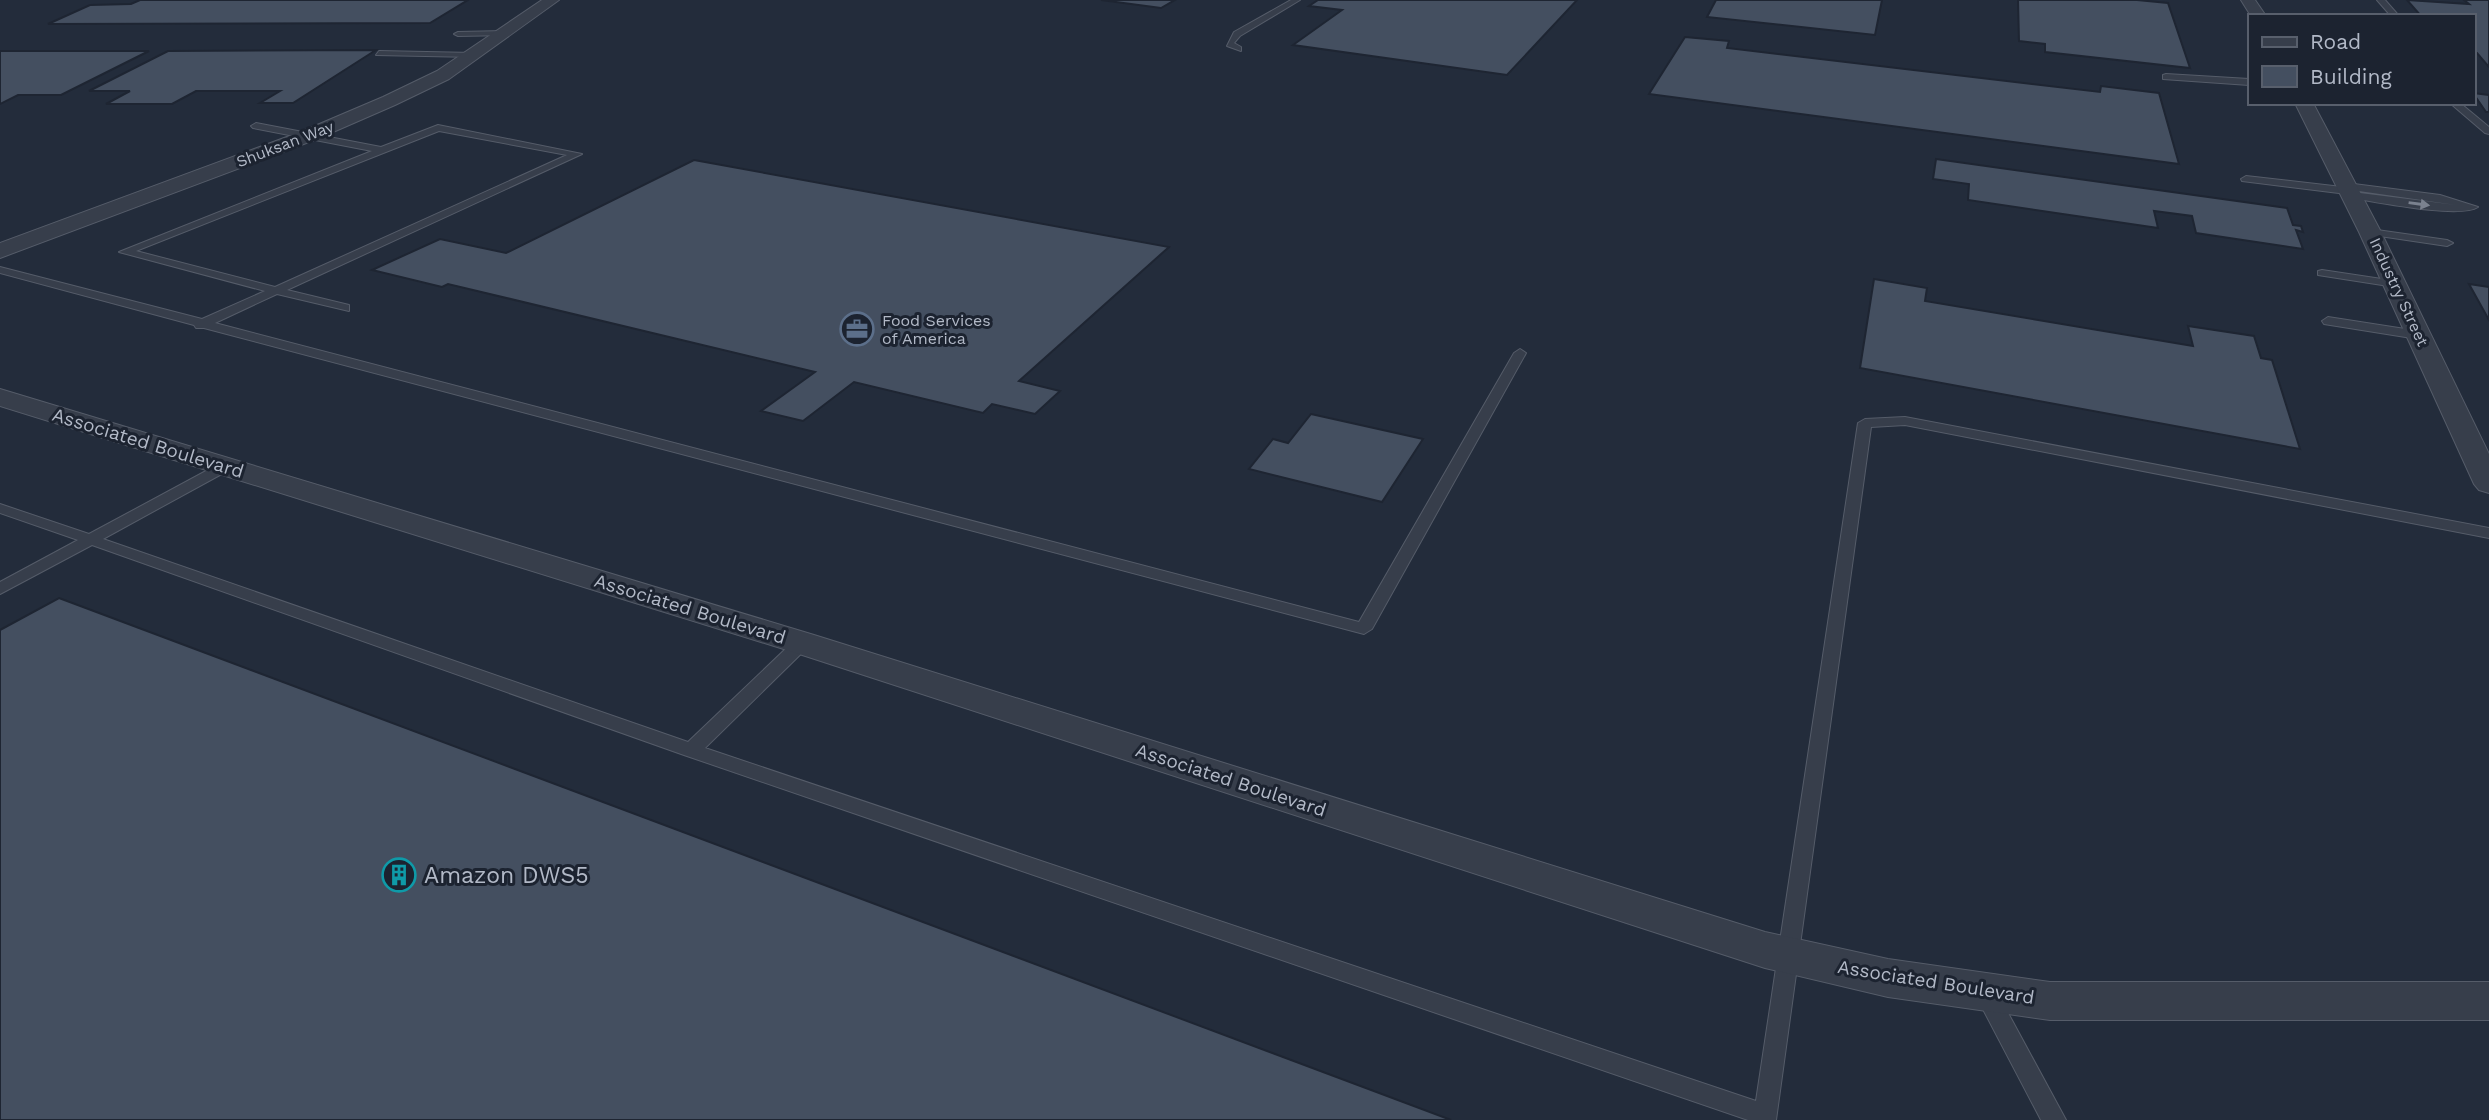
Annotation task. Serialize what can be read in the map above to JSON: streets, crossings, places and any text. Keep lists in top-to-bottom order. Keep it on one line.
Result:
{"streets":{"street":["Shuksan Way","Industry Street","Associated Boulevard"]},"places":{"office":["Food Services of America"],"building":["Amazon DWS5"]},"legend":["Road","Building"]}
